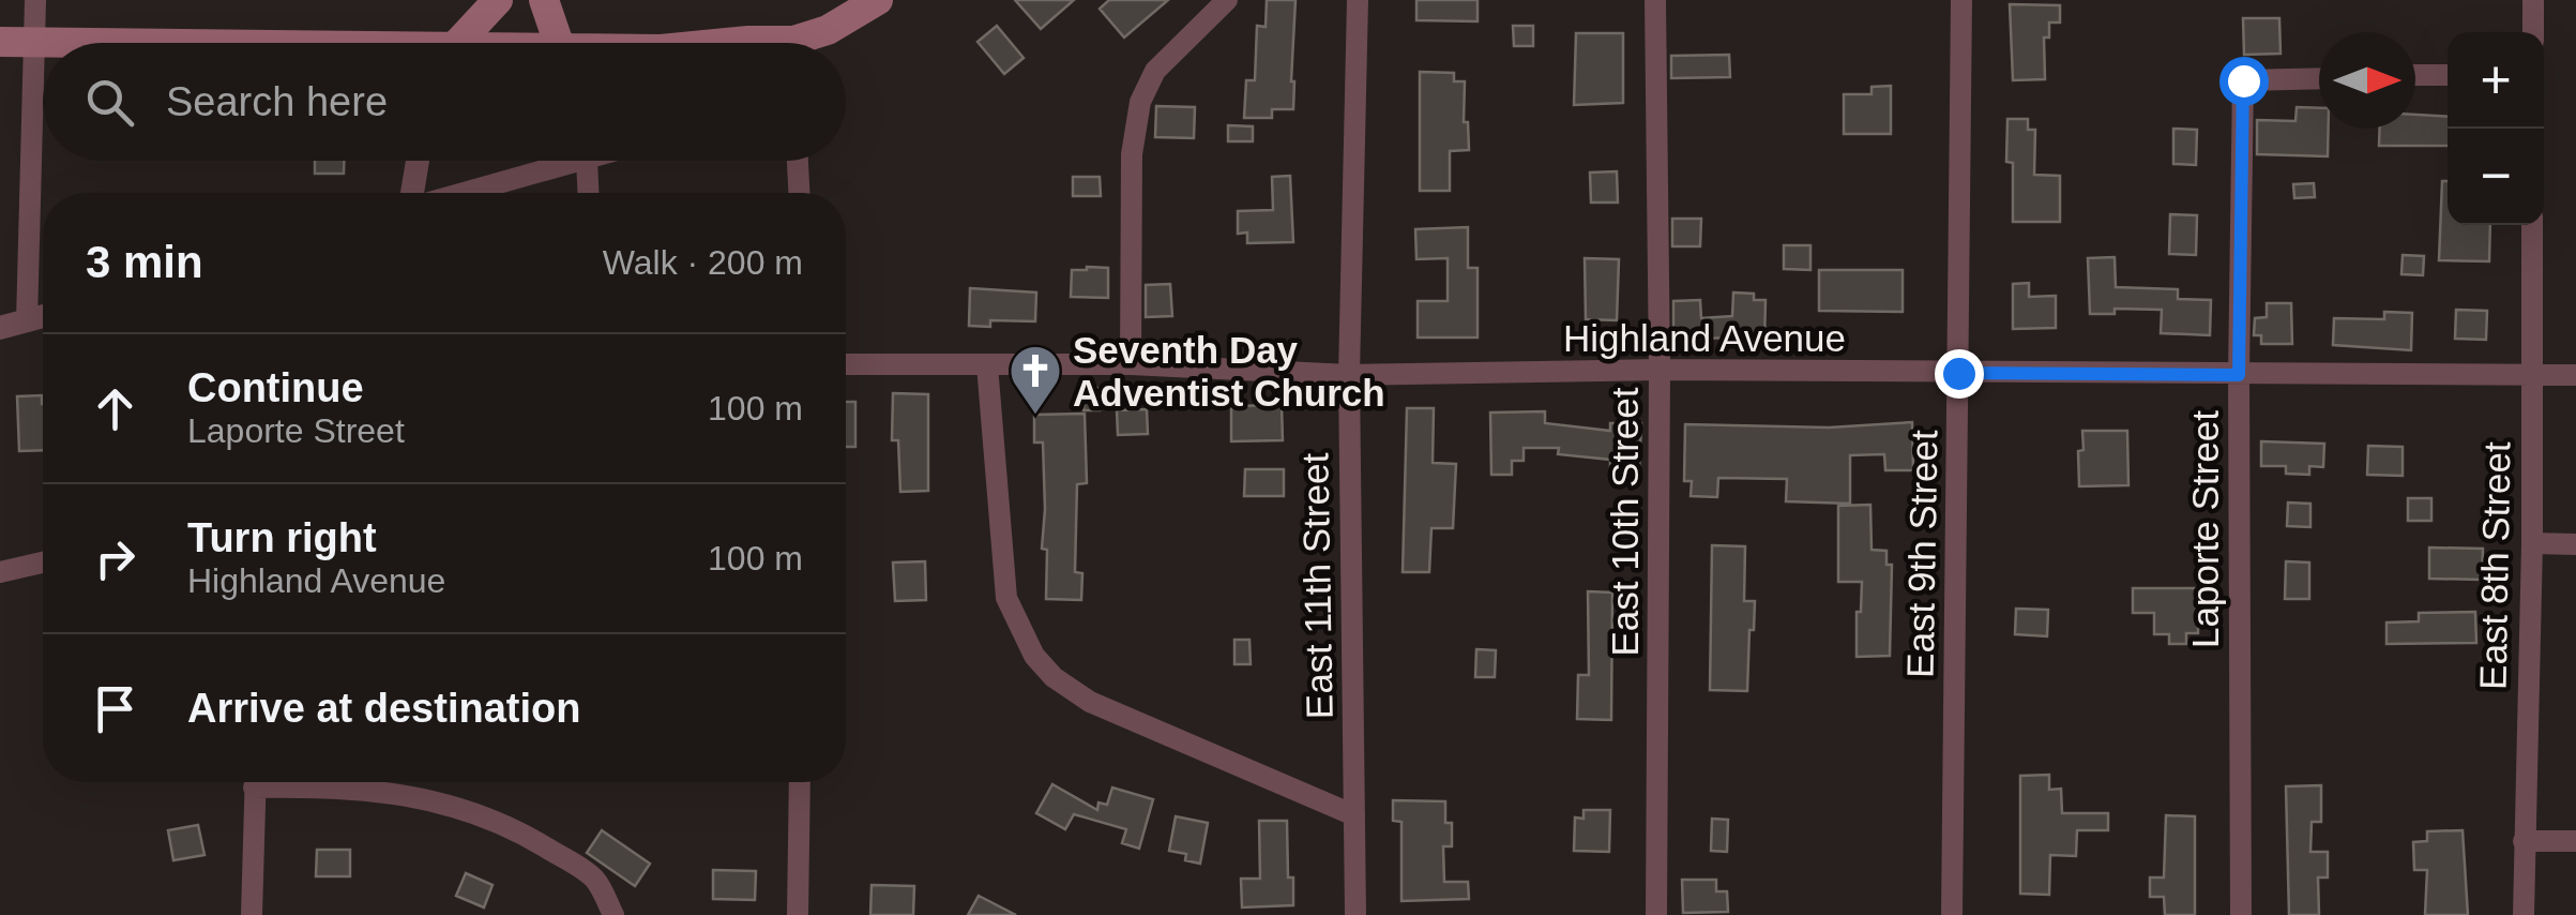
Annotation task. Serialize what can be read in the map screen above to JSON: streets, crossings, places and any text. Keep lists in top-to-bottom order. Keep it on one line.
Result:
{"streets":{"street":["Highland Avenue","East 10th Street","Laporte Street","East 9th Street","East 8th Street","East 11th Street"]},"crossings":[["Highland Avenue","East 10th Street"],["Highland Avenue","Laporte Street"],["Highland Avenue","East 9th Street"],["Highland Avenue","East 8th Street"],["Highland Avenue","East 11th Street"]],"places":{"church":["Seventh Day Adventist Church"]},"north":"right","page":{"map_buttons":["+","−"],"search":"Search here","heading":["3 min","Walk · 200 m"],"list":[["Continue","Laporte Street","100 m"],["Turn right","Highland Avenue","100 m"],"Arrive at destination"]}}
